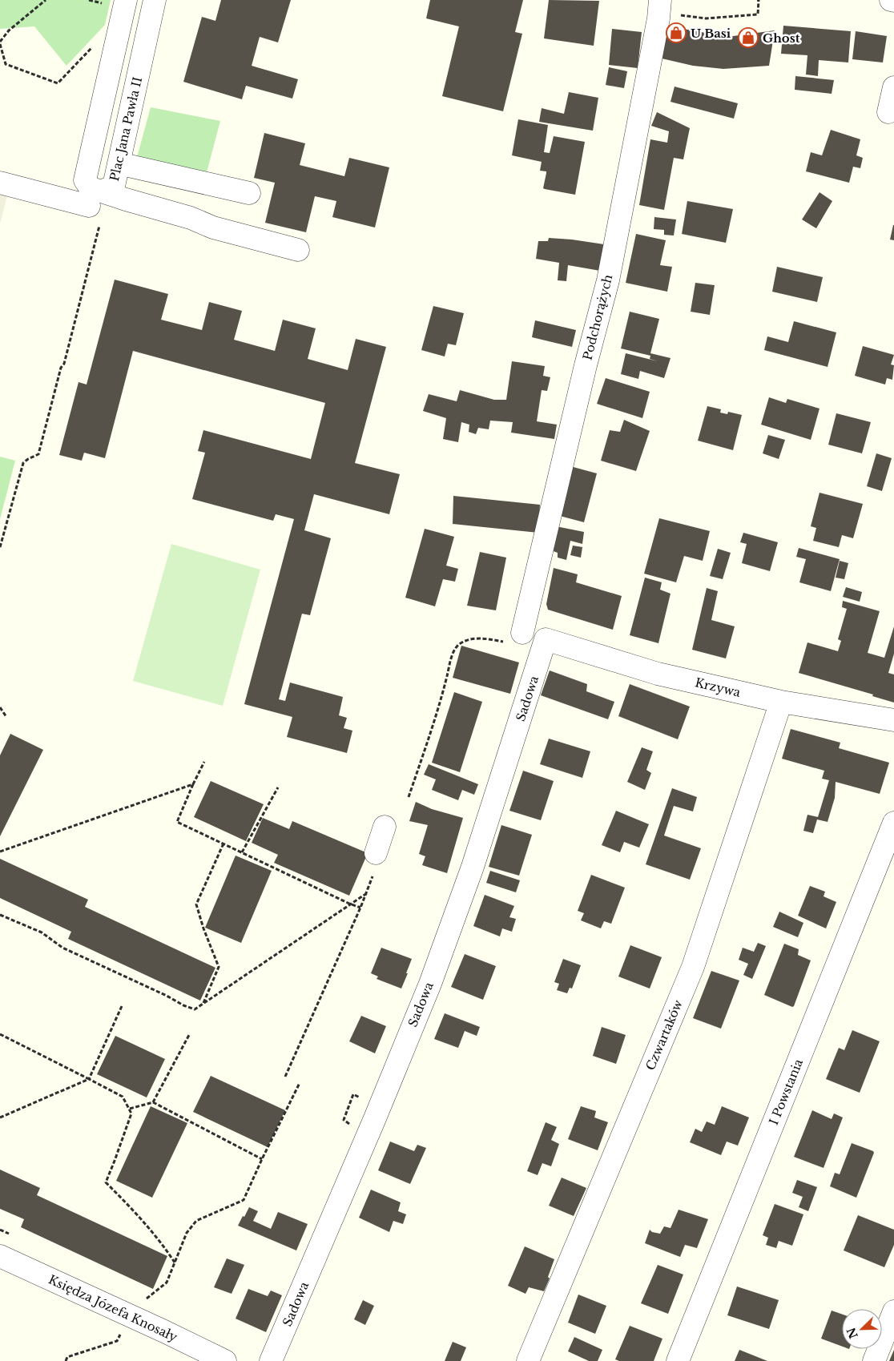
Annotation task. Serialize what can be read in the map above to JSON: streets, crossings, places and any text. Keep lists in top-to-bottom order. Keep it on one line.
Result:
{"streets":{"street":["Plac Jana Pawła II","Podchorążych","Krzywa","Sadowa","Czwartaków","I Powstania","Księdza Józefa Knosały"]},"crossings":[["Krzywa","Sadowa"],["Krzywa","Czwartaków"]],"places":{"shop":["U Basi","Ghost"]},"north":"bottom left"}
